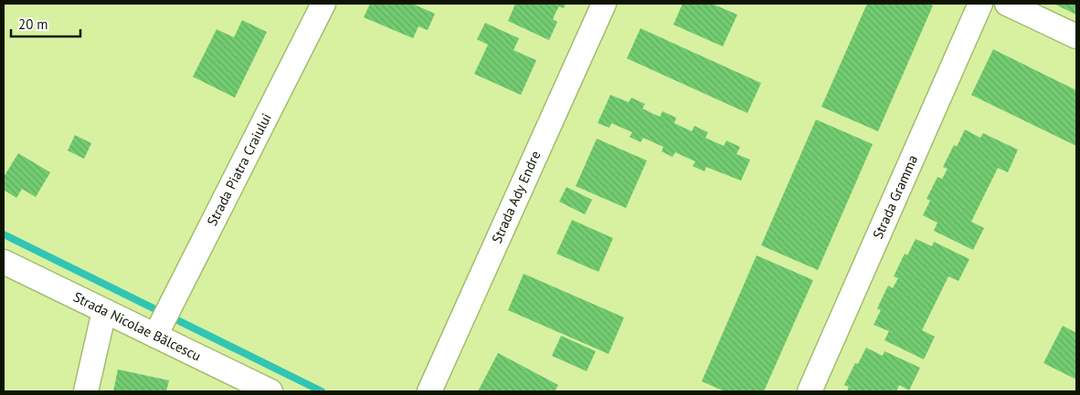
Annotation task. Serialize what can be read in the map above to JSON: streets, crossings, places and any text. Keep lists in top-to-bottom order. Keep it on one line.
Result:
{"streets":{"street":["Strada Piatra Craiului","Strada Ady Endre","Strada Gramma","Strada Nicolae Bălcescu"]},"crossings":[["Strada Piatra Craiului","Strada Nicolae Bălcescu"]],"scale_bar":"20 m"}
